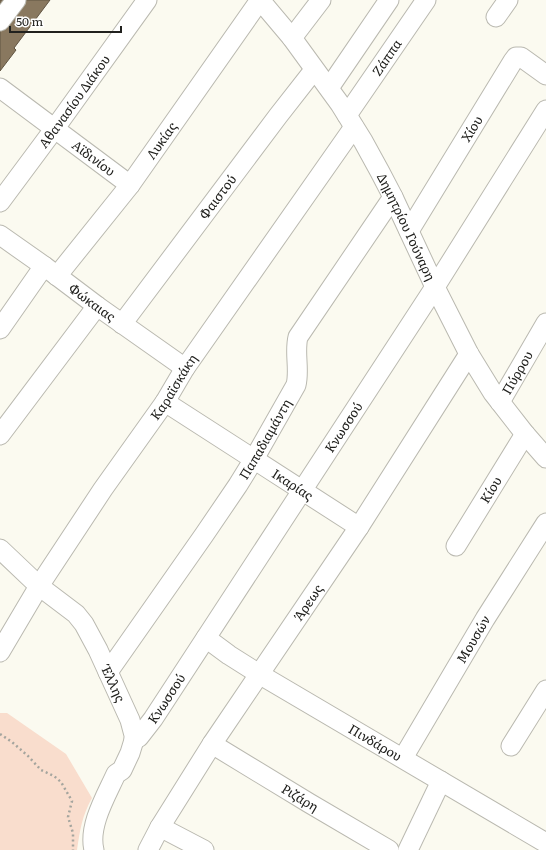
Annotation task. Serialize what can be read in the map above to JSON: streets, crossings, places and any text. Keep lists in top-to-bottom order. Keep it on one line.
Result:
{"streets":{"street":["Ζάππα","Αθανασίου Διάκου","Χίου","Λυκίας","Αϊδινίου","Φαιστού","Δημητρίου Γούναρη","Φώκαιας","Πύρρου","Καραϊσκάκη","Κνωσσού","Παπαδιαμάντη","Ικαρίας","Κίου","Άρεως","Μουσών","Έλλης","Πινδάρου","Ριζάρη"]},"crossings":[["Ζάππα","Δημητρίου Γούναρη"],["Ζάππα","Καραϊσκάκη"],["Αθανασίου Διάκου","Αϊδινίου"],["Χίου","Δημητρίου Γούναρη"],["Λυκίας","Αϊδινίου"],["Λυκίας","Δημητρίου Γούναρη"],["Λυκίας","Φώκαιας"],["Φαιστού","Δημητρίου Γούναρη"],["Φαιστού","Φώκαιας"],["Δημητρίου Γούναρη","Πύρρου"],["Δημητρίου Γούναρη","Καραϊσκάκη"],["Δημητρίου Γούναρη","Κνωσσού"],["Δημητρίου Γούναρη","Παπαδιαμάντη"],["Δημητρίου Γούναρη","Κίου"],["Δημητρίου Γούναρη","Άρεως"],["Φώκαιας","Καραϊσκάκη"],["Καραϊσκάκη","Ικαρίας"],["Καραϊσκάκη","Έλλης"],["Κνωσσού","Ικαρίας"],["Κνωσσού","Έλλης"],["Κνωσσού","Πινδάρου"],["Παπαδιαμάντη","Ικαρίας"],["Παπαδιαμάντη","Έλλης"],["Ικαρίας","Άρεως"],["Άρεως","Πινδάρου"],["Άρεως","Ριζάρη"],["Μουσών","Πινδάρου"]],"scale_bar":"50 m"}
